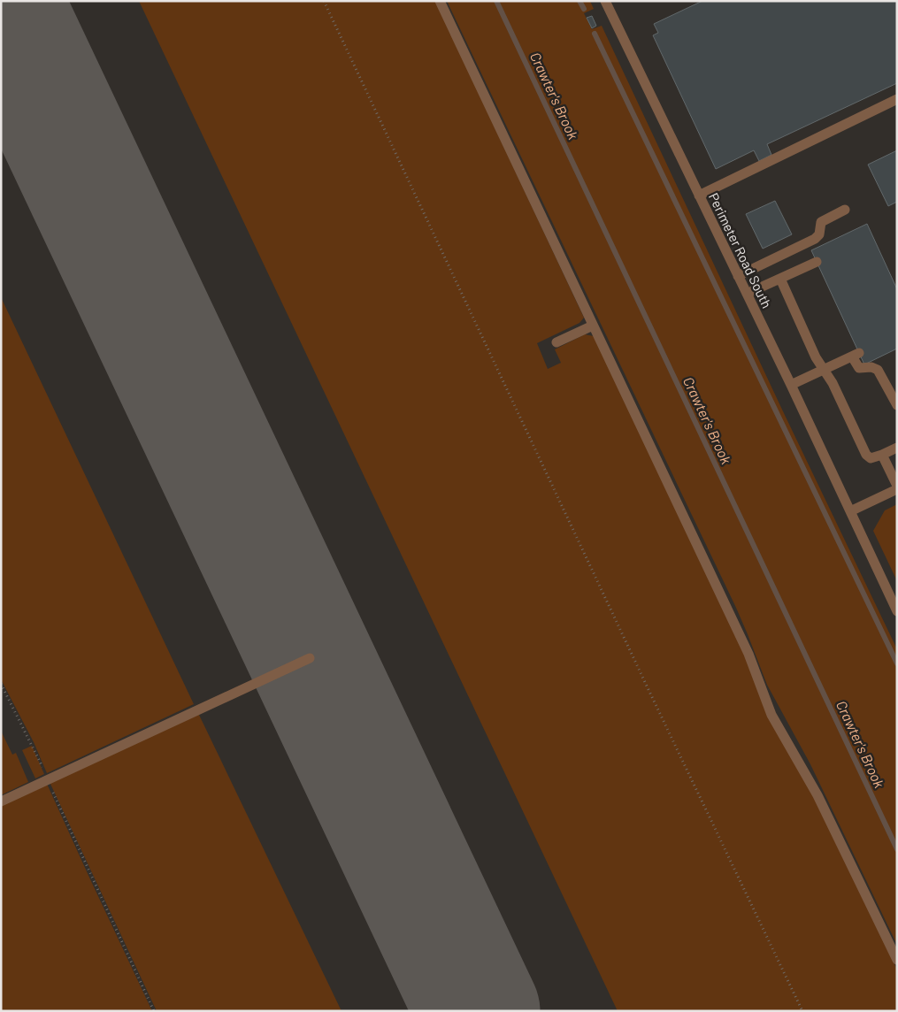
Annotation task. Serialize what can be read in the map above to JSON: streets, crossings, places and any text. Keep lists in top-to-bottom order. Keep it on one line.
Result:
{"streets":{"lane":["Perimeter Road South"]},"water":["Crawter's Brook"]}
